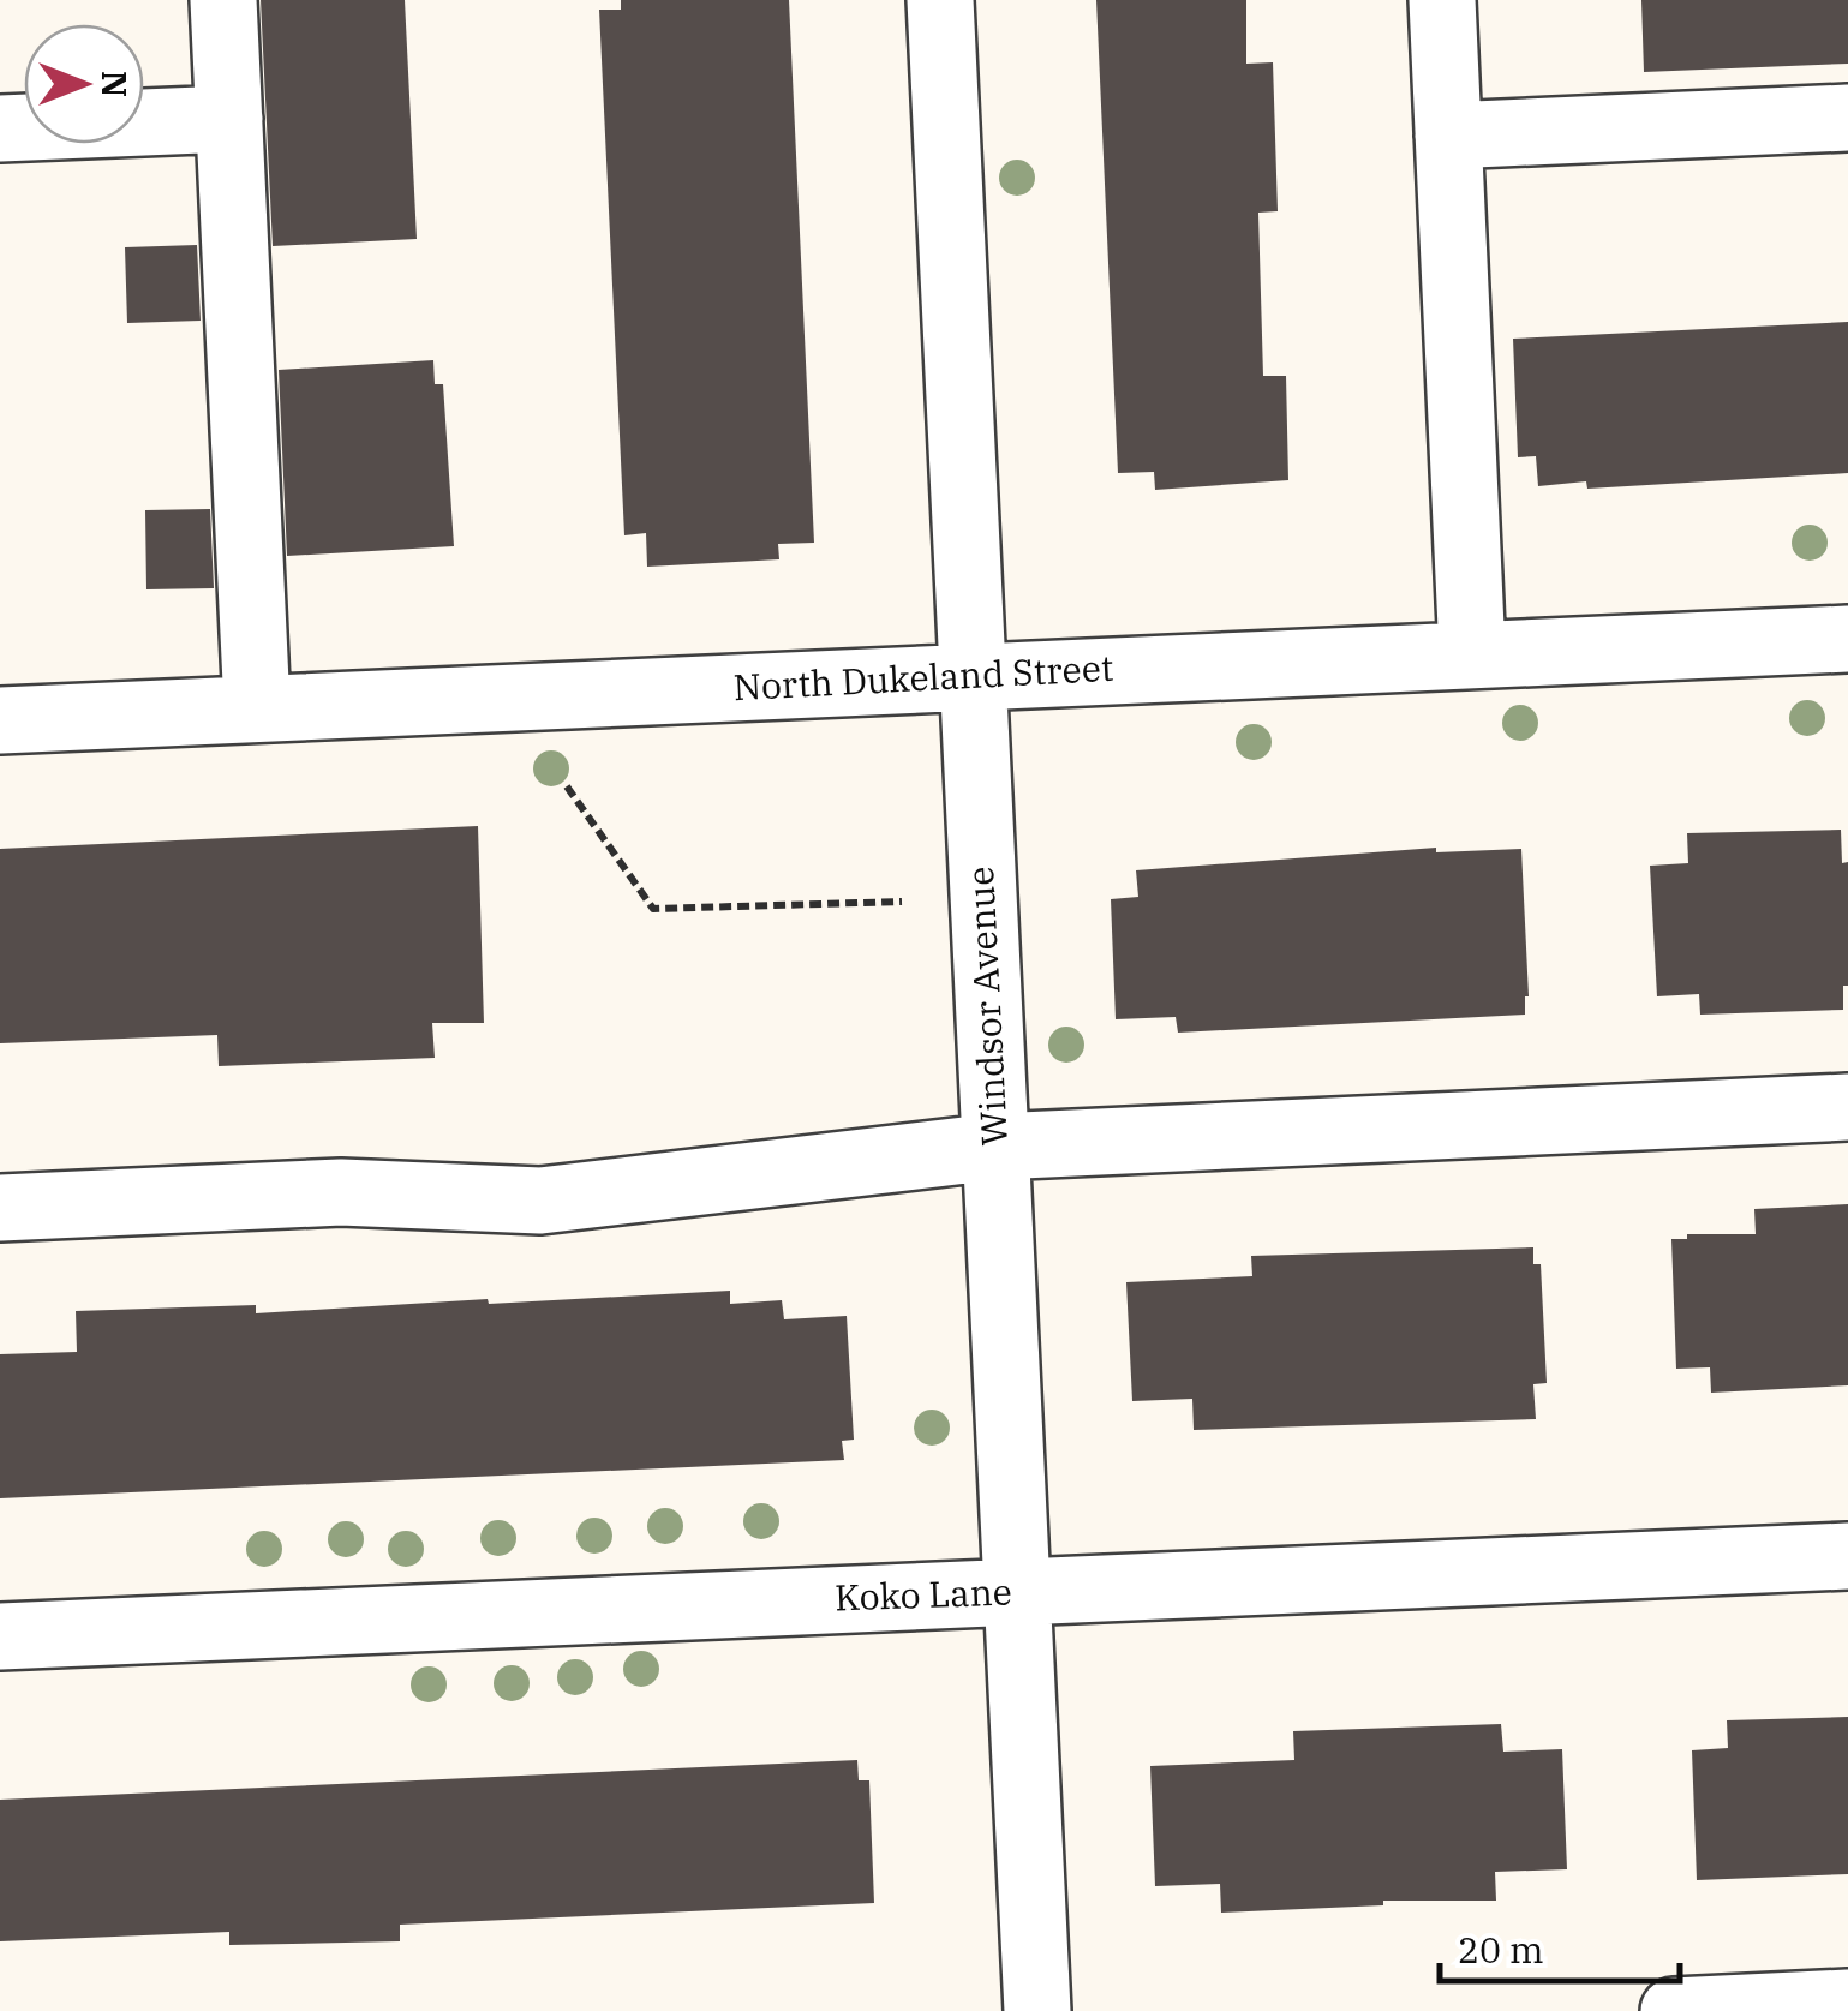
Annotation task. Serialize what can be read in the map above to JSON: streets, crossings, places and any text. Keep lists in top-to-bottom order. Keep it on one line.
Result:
{"streets":{"street":["North Dukeland Street","Windsor Avenue","Koko Lane"]},"crossings":[["North Dukeland Street","Windsor Avenue"],["Windsor Avenue","Koko Lane"]],"scale_bar":"20 m","north":"right"}
